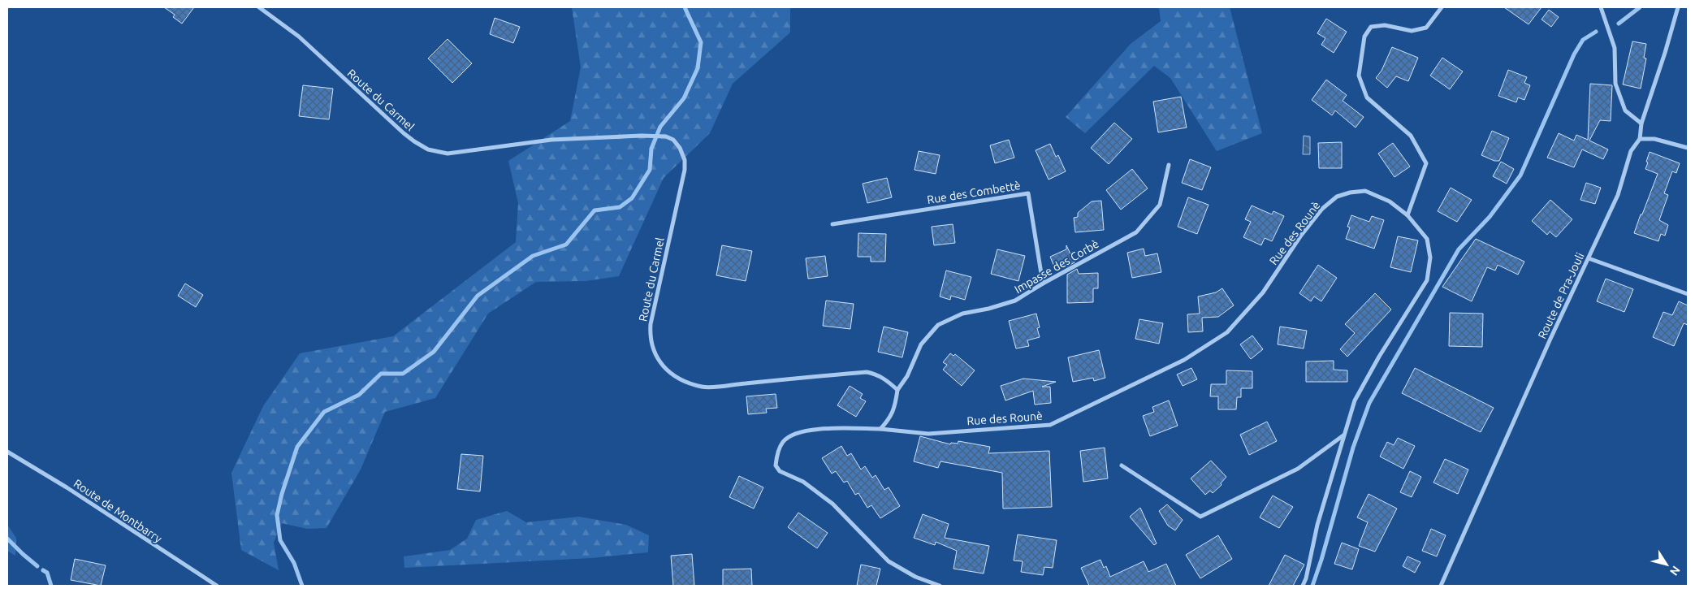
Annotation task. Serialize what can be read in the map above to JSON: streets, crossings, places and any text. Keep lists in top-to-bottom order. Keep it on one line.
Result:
{"streets":{"street":["Route du Carmel","Rue des Combettè","Rue des Rounè","Impasse des Corbè","Route de Pra-Jouli","Route de Montbarry"]},"crossings":[["Route du Carmel","Impasse des Corbè"],["Rue des Combettè","Impasse des Corbè"]],"north":"bottom right"}
